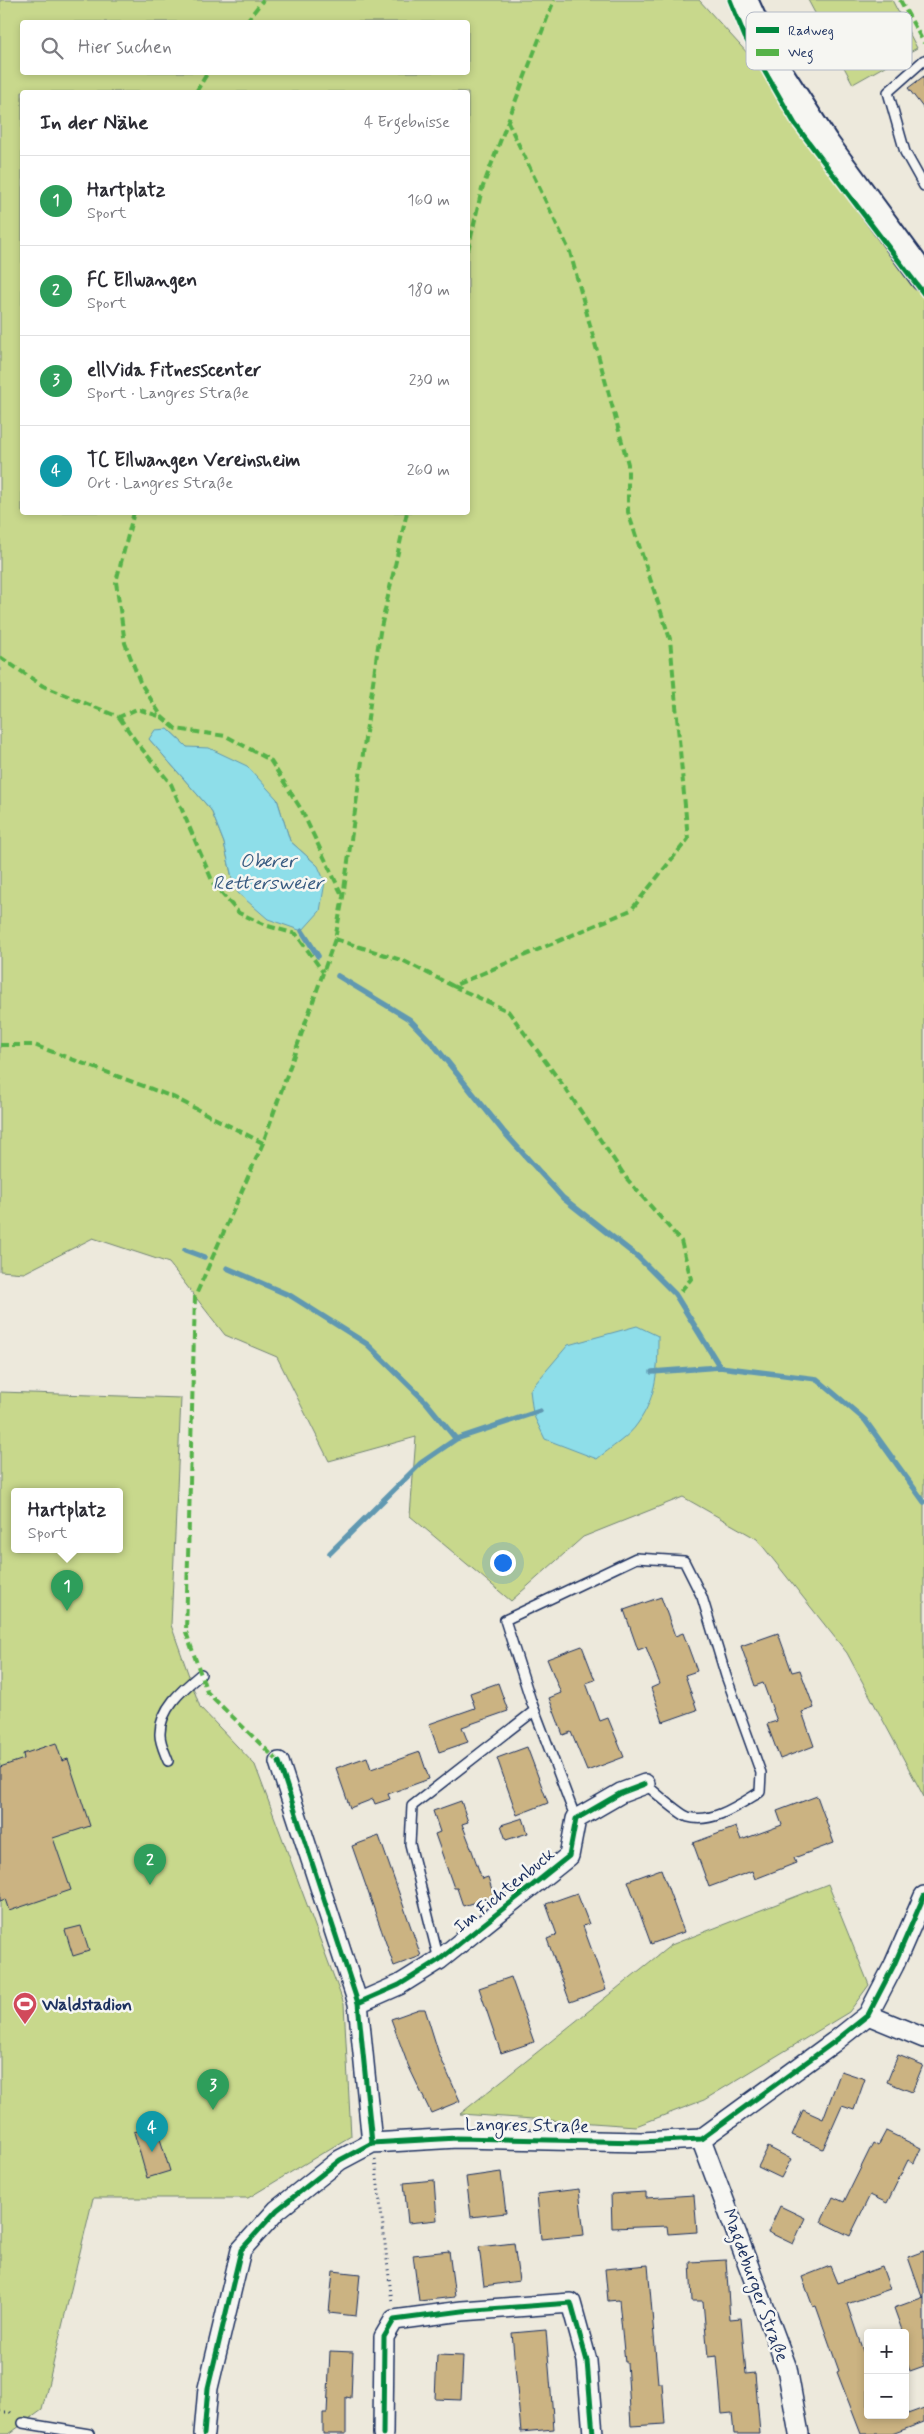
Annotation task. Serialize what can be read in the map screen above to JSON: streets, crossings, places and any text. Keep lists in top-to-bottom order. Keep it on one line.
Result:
{"streets":{"street":["Im Fichtenbuck","Langres Straße","Magdeburger Straße"]},"crossings":[["Langres Straße","Magdeburger Straße"]],"water":["Oberer Rettersweier"],"places":{"sports":["Waldstadion"]},"legend":["Radweg","Weg"],"page":{"search":"Hier suchen","heading":["In der Nähe","4 Ergebnisse"],"list":[{"mark":"1","name":"Hartplatz","note":"Sport","value":"160 m"},{"mark":"2","name":"FC Ellwangen","note":"Sport","value":"180 m"},{"mark":"3","name":"ellVida Fitnesscenter","note":"Sport · Langres Straße","value":"230 m"},{"mark":"4","name":"TC Ellwangen Vereinsheim","note":"Ort · Langres Straße","value":"260 m"}],"popup":["Hartplatz","Sport"],"pins":["1","2","3","4"],"map_buttons":["+","−"]}}
